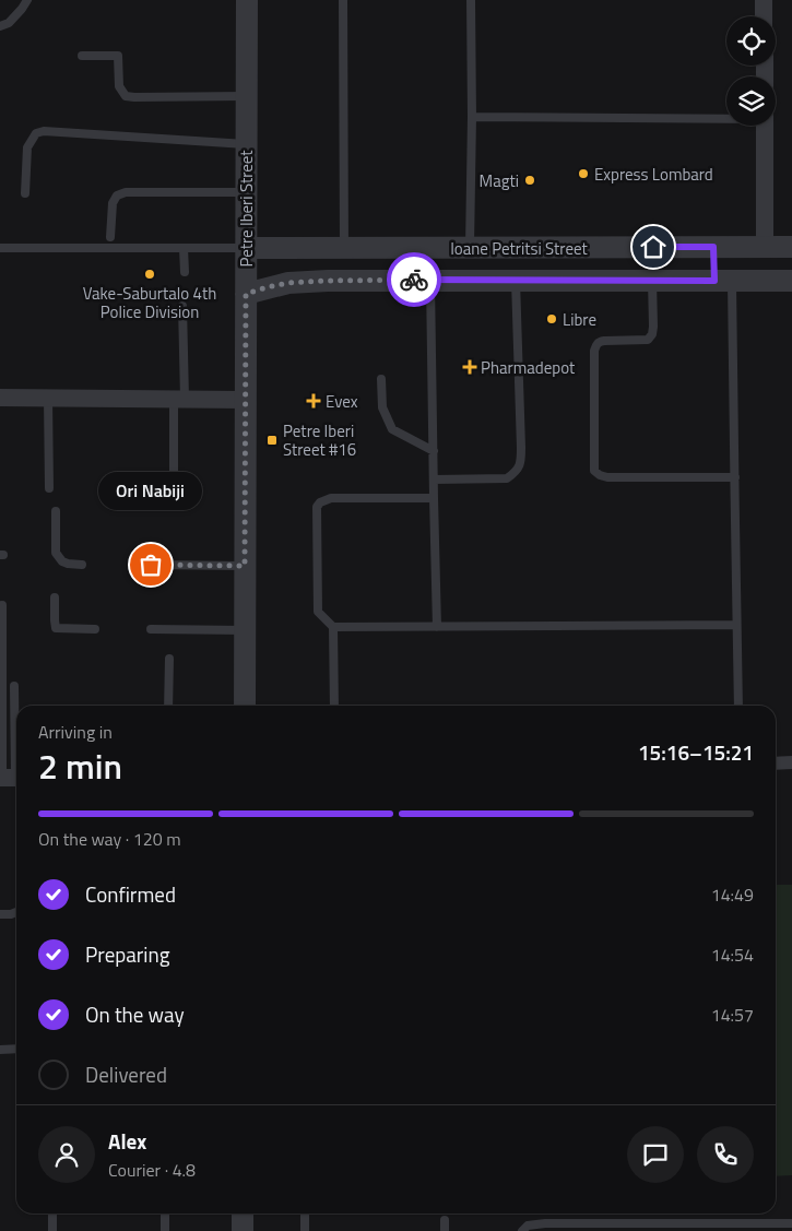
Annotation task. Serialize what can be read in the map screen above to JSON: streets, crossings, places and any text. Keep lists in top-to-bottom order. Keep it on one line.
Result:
{"streets":{"street":["Petre Iberi Street","Ioane Petritsi Street"]},"crossings":[["Petre Iberi Street","Ioane Petritsi Street"]],"places":{"other":["Express Lombard","Magti","Vake-Saburtalo 4th Police Division","Libre","Ori Nabiji"],"health":["Pharmadepot","Evex"],"transit":["Petre Iberi Street #16"]},"page":{"bubble":"Ori Nabiji","heading":["2 min","Arriving in","15:16–15:21"],"panel":["Alex","Courier · 4.8"],"bar":"On the way · 120 m","list":[["Confirmed","14:49"],["Preparing","14:54"],["On the way","14:57"],"Delivered"]}}
